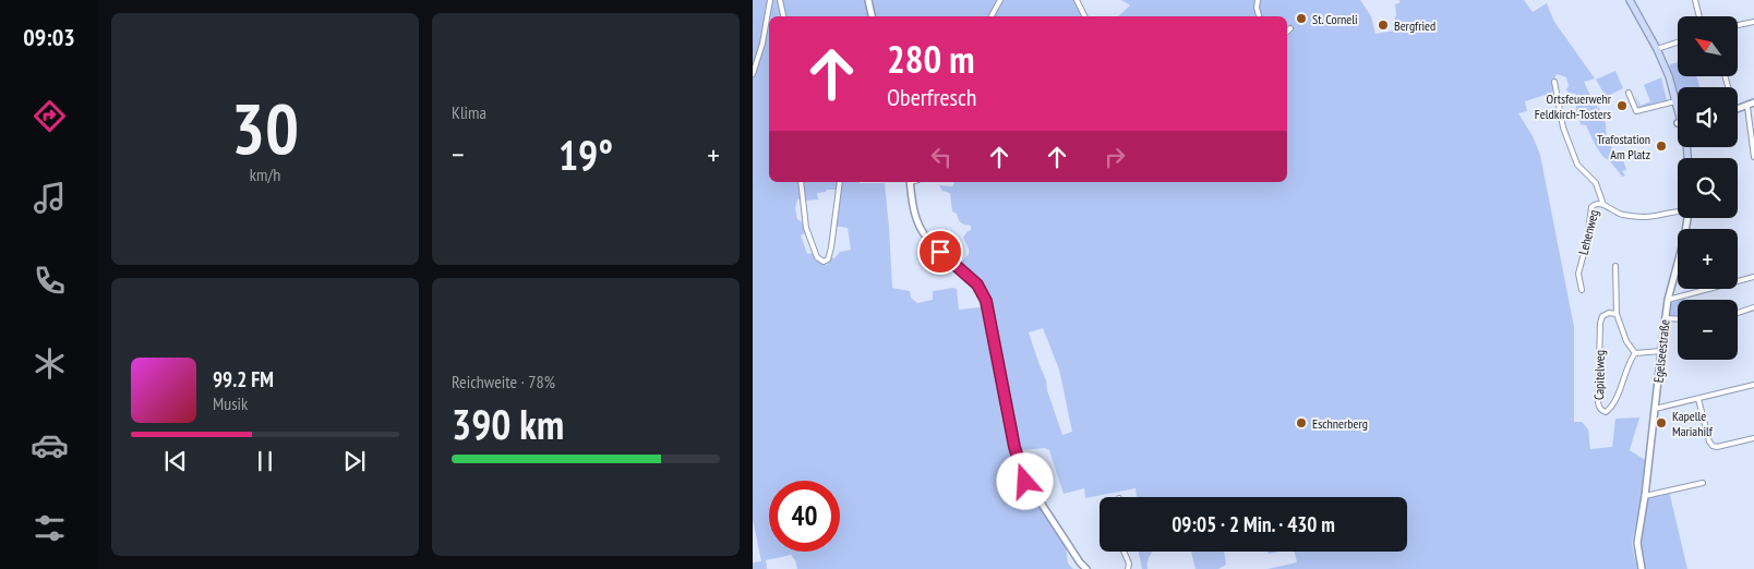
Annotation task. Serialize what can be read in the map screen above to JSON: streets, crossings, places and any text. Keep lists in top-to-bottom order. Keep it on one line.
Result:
{"streets":{"street":["Lehenweg","Egelseestraße","Capitelweg"]},"places":["St. Corneli","Bergfried","Ortsfeuerwehr Feldkirch-Tosters","Trafostation Am Platz","Eschnerberg","Kapelle Mariahilf"],"north":"top left","page":{"tabs":"09:03","tile":[["30","km/h"],"Klima",["Reichweite · 78%","390 km"]],"map_buttons":["+","−"],"turn":["280 m","Oberfresch"],"heat":["−","19°","+"],"song":["99.2 FM","Musik"],"limit":"40","trip":"09:05 · 2 Min. · 430 m"}}
